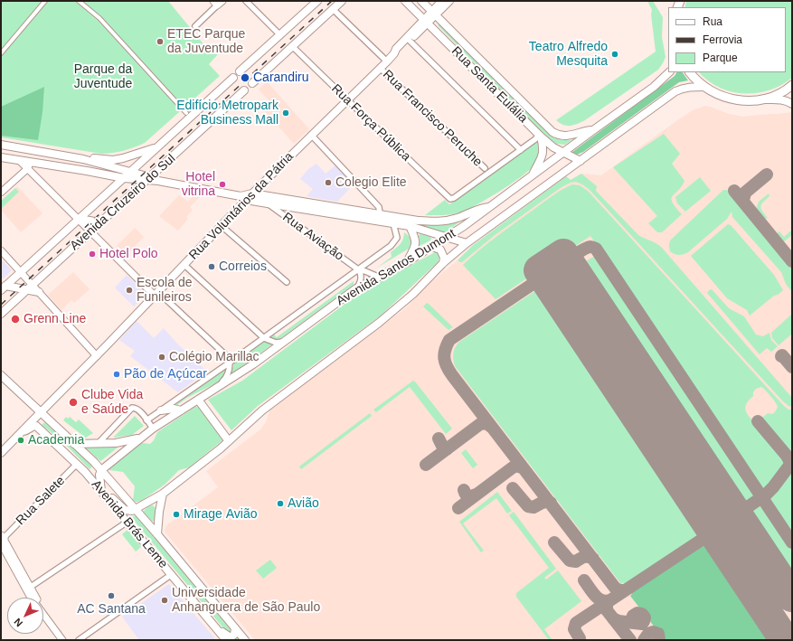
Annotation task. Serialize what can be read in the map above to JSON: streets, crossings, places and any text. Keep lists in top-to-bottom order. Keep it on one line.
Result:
{"streets":{"main road":["Rua Santa Eulália","Avenida Cruzeiro do Sul","Rua Voluntários da Pátria","Avenida Santos Dumont","Avenida Brás Leme"],"street":["Rua Francisco Peruche","Rua Força Pública","Rua Aviação","Rua Salete"]},"crossings":[["Rua Santa Eulália","Rua Voluntários da Pátria"],["Rua Santa Eulália","Avenida Santos Dumont"],["Rua Francisco Peruche","Rua Voluntários da Pátria"],["Rua Força Pública","Rua Voluntários da Pátria"],["Rua Voluntários da Pátria","Avenida Brás Leme"],["Rua Aviação","Avenida Santos Dumont"],["Avenida Santos Dumont","Avenida Brás Leme"],["Rua Salete","Avenida Brás Leme"]],"parks":["Parque da Juventude"],"places":["ETEC Parque da Juventude","Teatro Alfredo Mesquita","Carandiru","Edifício Metropark Business Mall","Colegio Elite","Hotel vitrina","Hotel Polo","Correios","Escola de Funileiros","Grenn Line","Colégio Marillac","Pão de Açúcar","Clube Vida e Saúde","Academia","Avião","Mirage Avião","AC Santana","Universidade Anhanguera de São Paulo"],"legend":["Rua","Ferrovia","Parque"],"north":"bottom left"}
